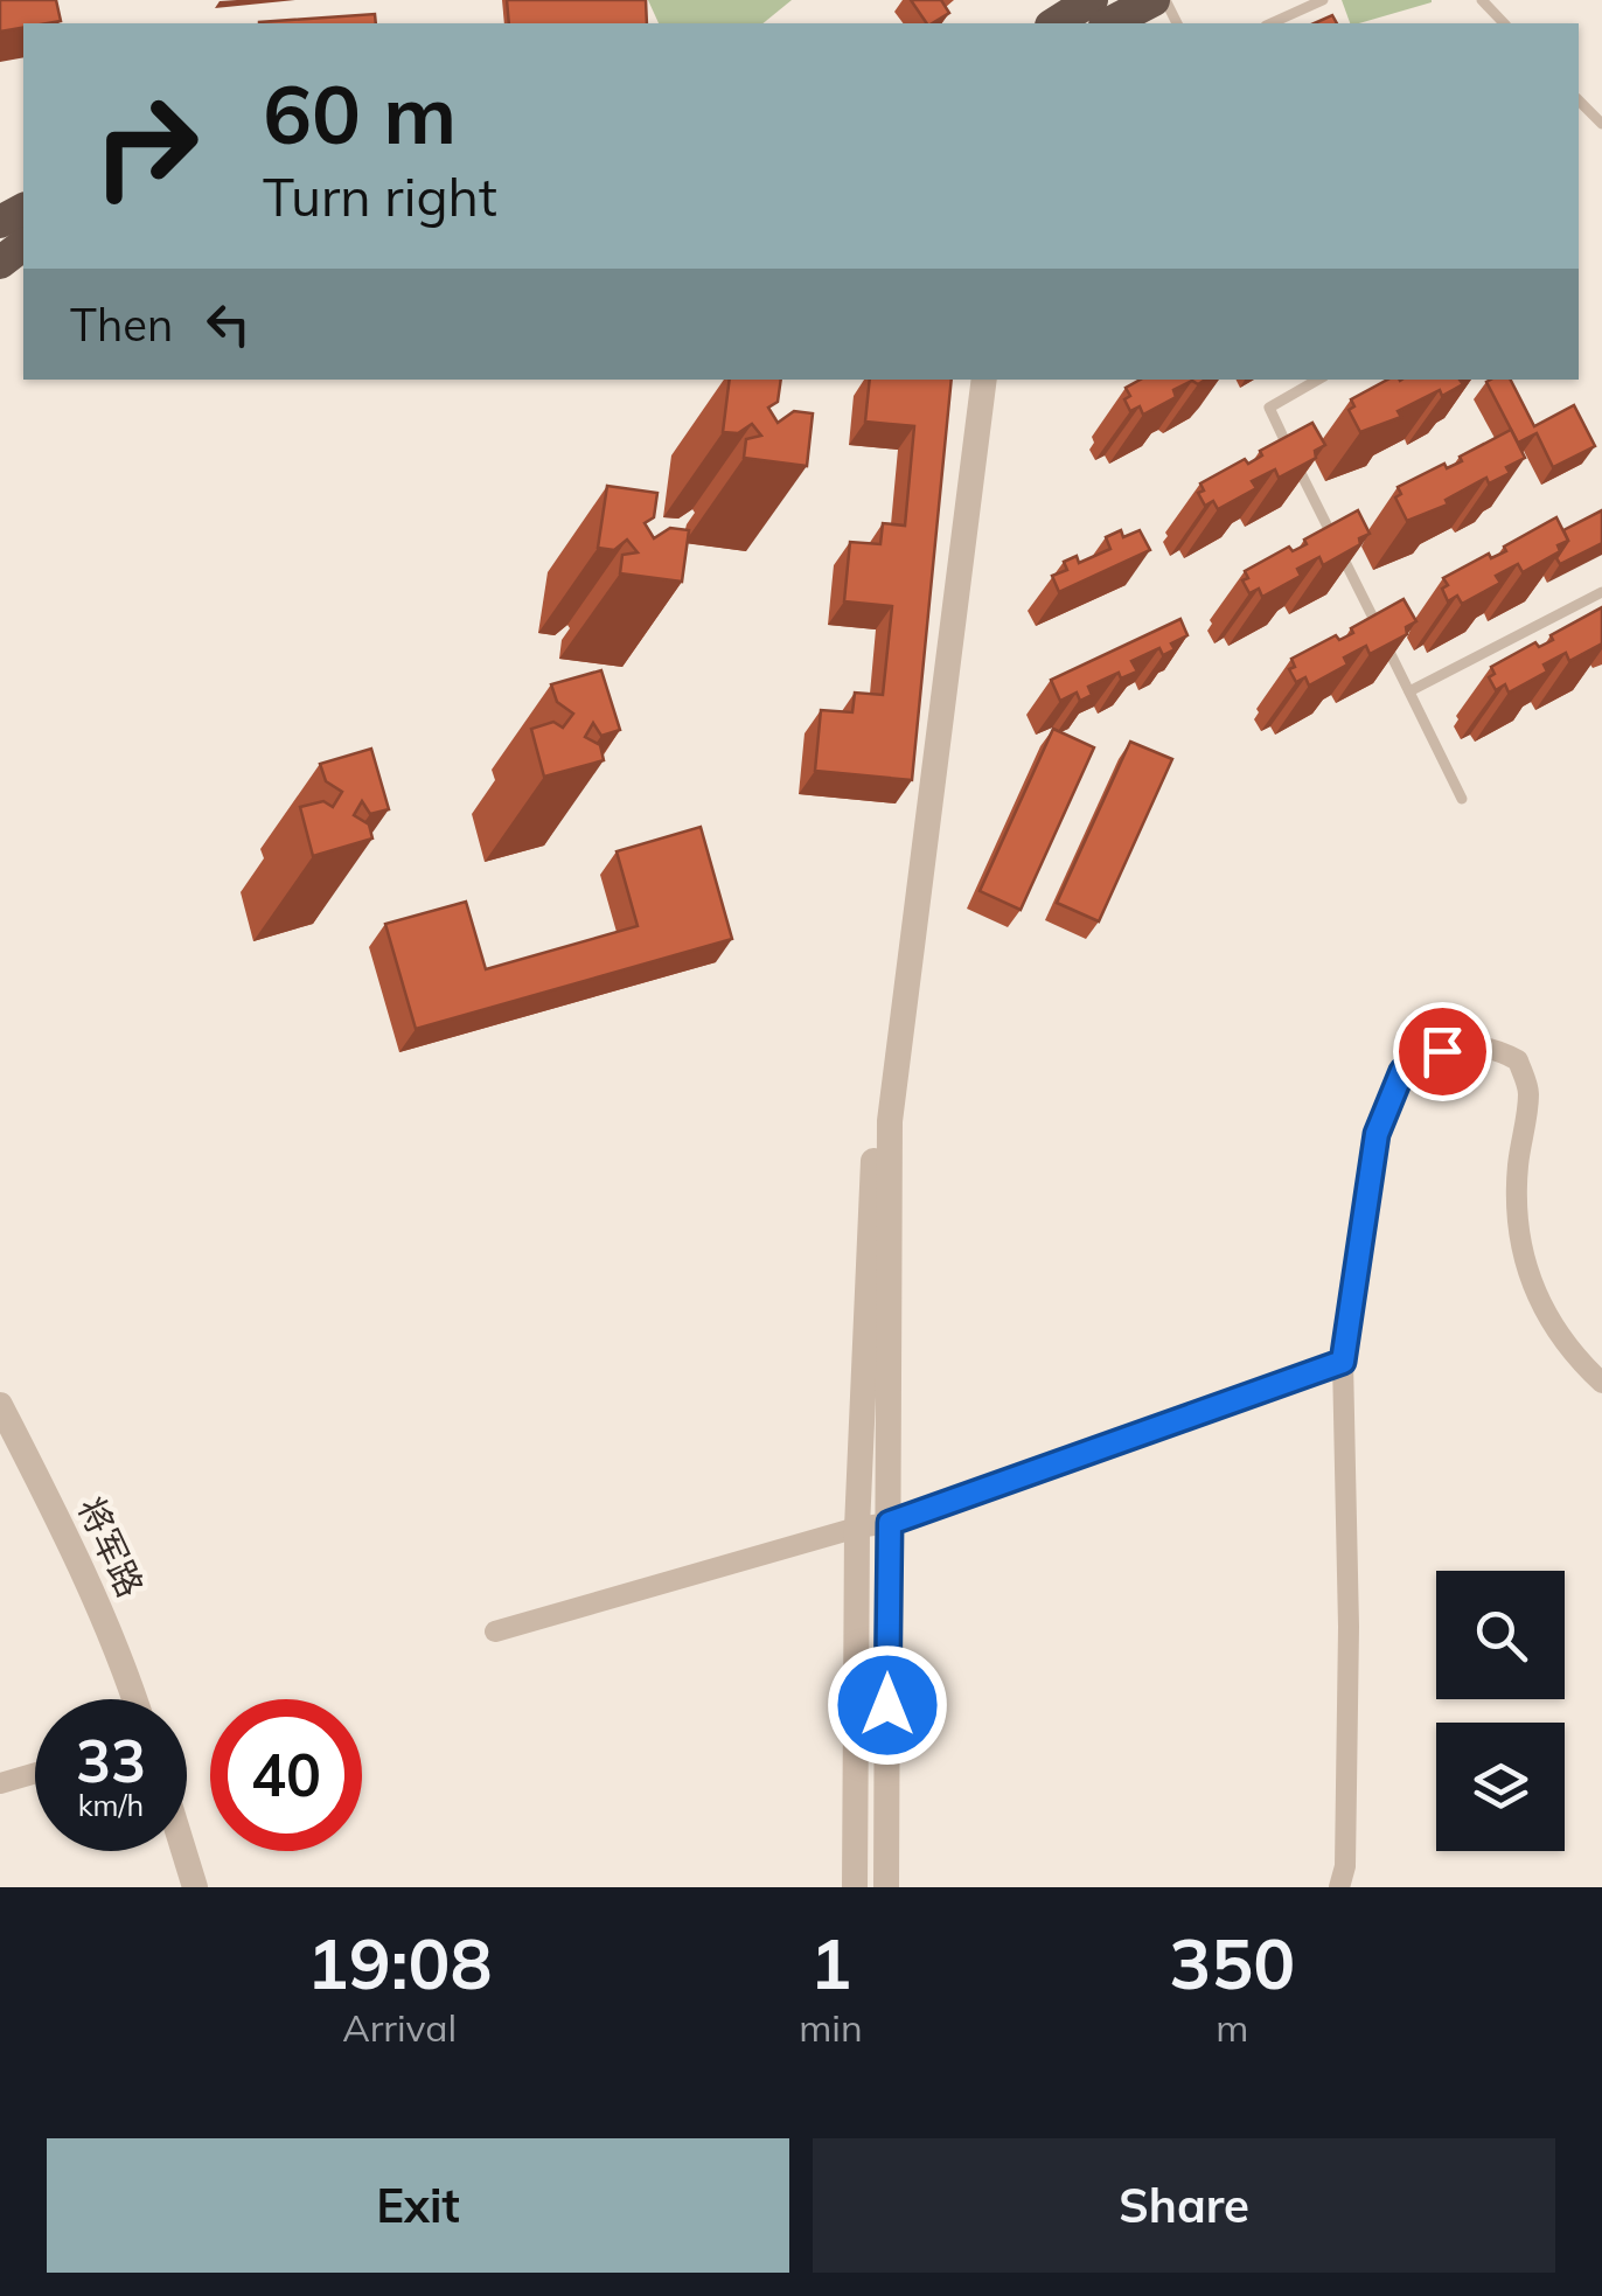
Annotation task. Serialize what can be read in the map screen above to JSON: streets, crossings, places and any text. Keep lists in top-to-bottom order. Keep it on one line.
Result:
{"streets":{"street":["将军路"]},"page":{"turn":["60 m","Turn right"],"then":"Then","speed":"33 km/h","limit":"40","eta":["19:08","Arrival","1","min","350","m"],"buttons":["Exit","Share"]}}
